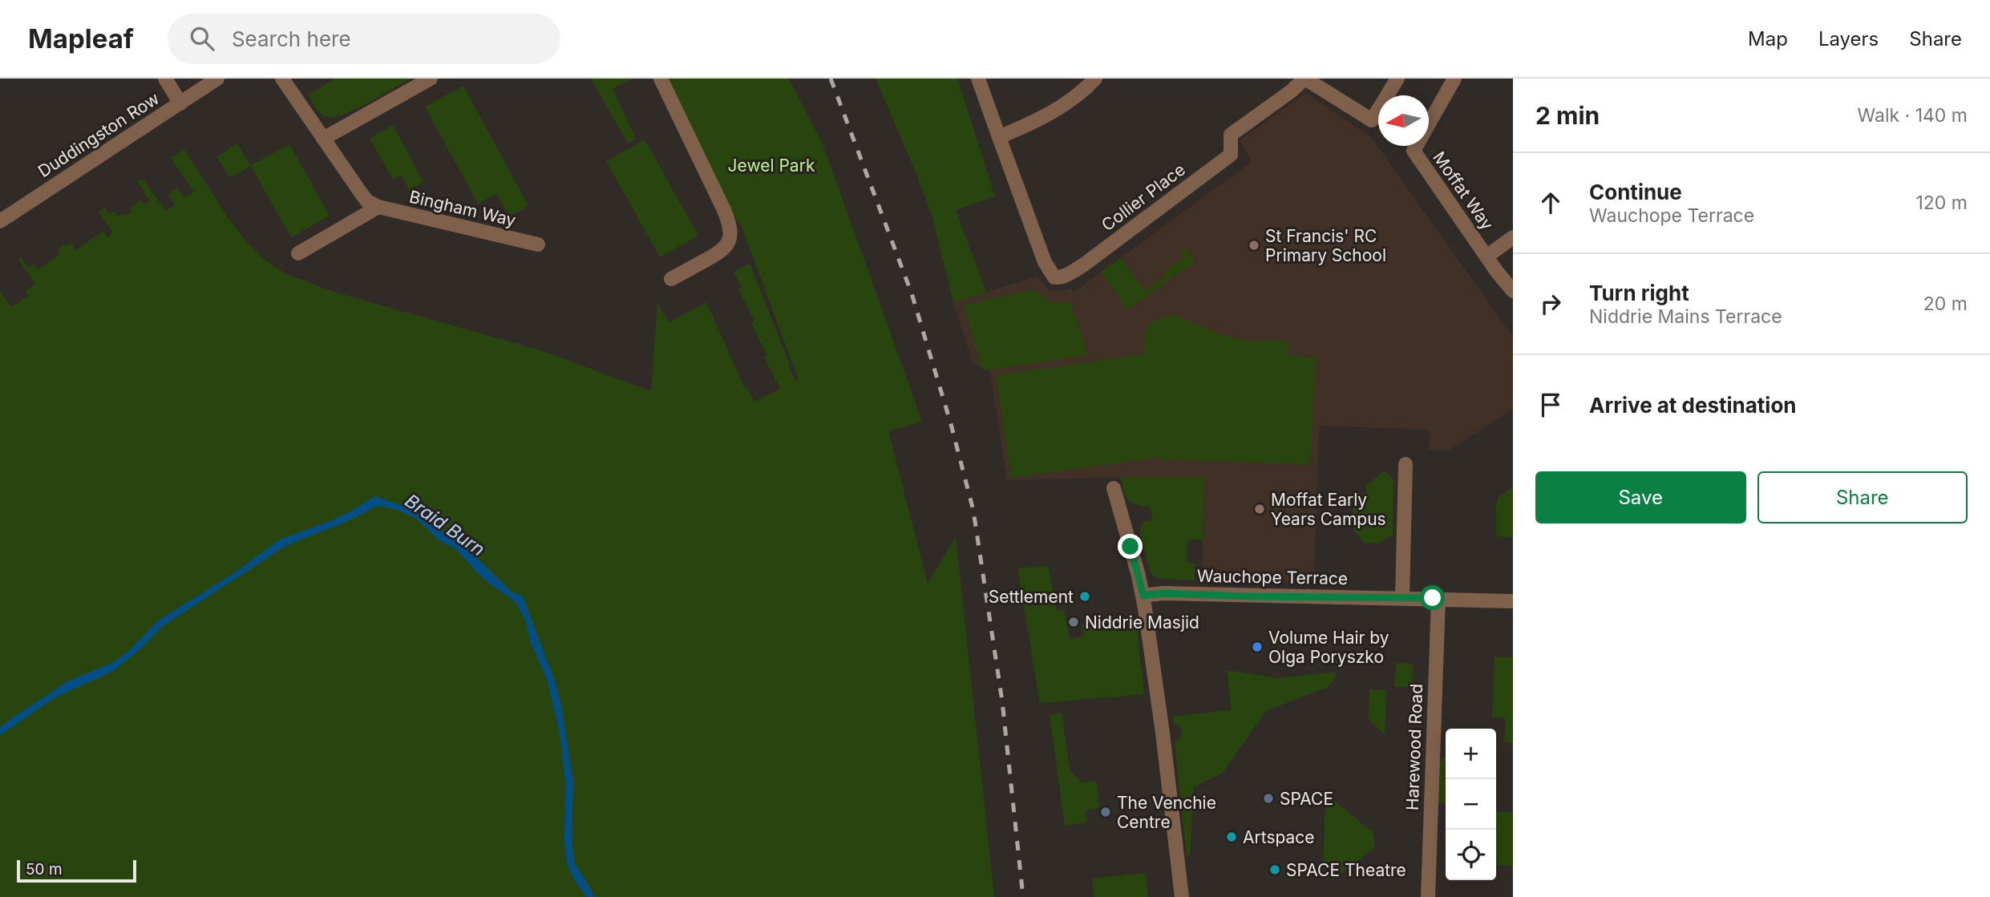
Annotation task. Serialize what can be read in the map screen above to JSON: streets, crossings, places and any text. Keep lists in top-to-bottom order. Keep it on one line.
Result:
{"streets":{"street":["Duddingston Row","Moffat Way","Collier Place","Bingham Way","Wauchope Terrace","Harewood Road"]},"crossings":[["Wauchope Terrace","Harewood Road"]],"water":["Braid Burn"],"parks":["Jewel Park"],"places":["St Francis' RC Primary School","Moffat Early Years Campus","Settlement","Niddrie Masjid","Volume Hair by Olga Poryszko","SPACE","The Venchie Centre","Artspace","SPACE Theatre"],"scale_bar":"50 m","north":"left","page":{"header":"Mapleaf","search":"Search here","nav":["Map","Layers","Share"],"heading":["2 min","Walk · 140 m"],"list":[["Continue","Wauchope Terrace","120 m"],["Turn right","Niddrie Mains Terrace","20 m"],"Arrive at destination"],"buttons":["Save","Share"],"map_buttons":["+","−"],"scale":"50 m"}}
